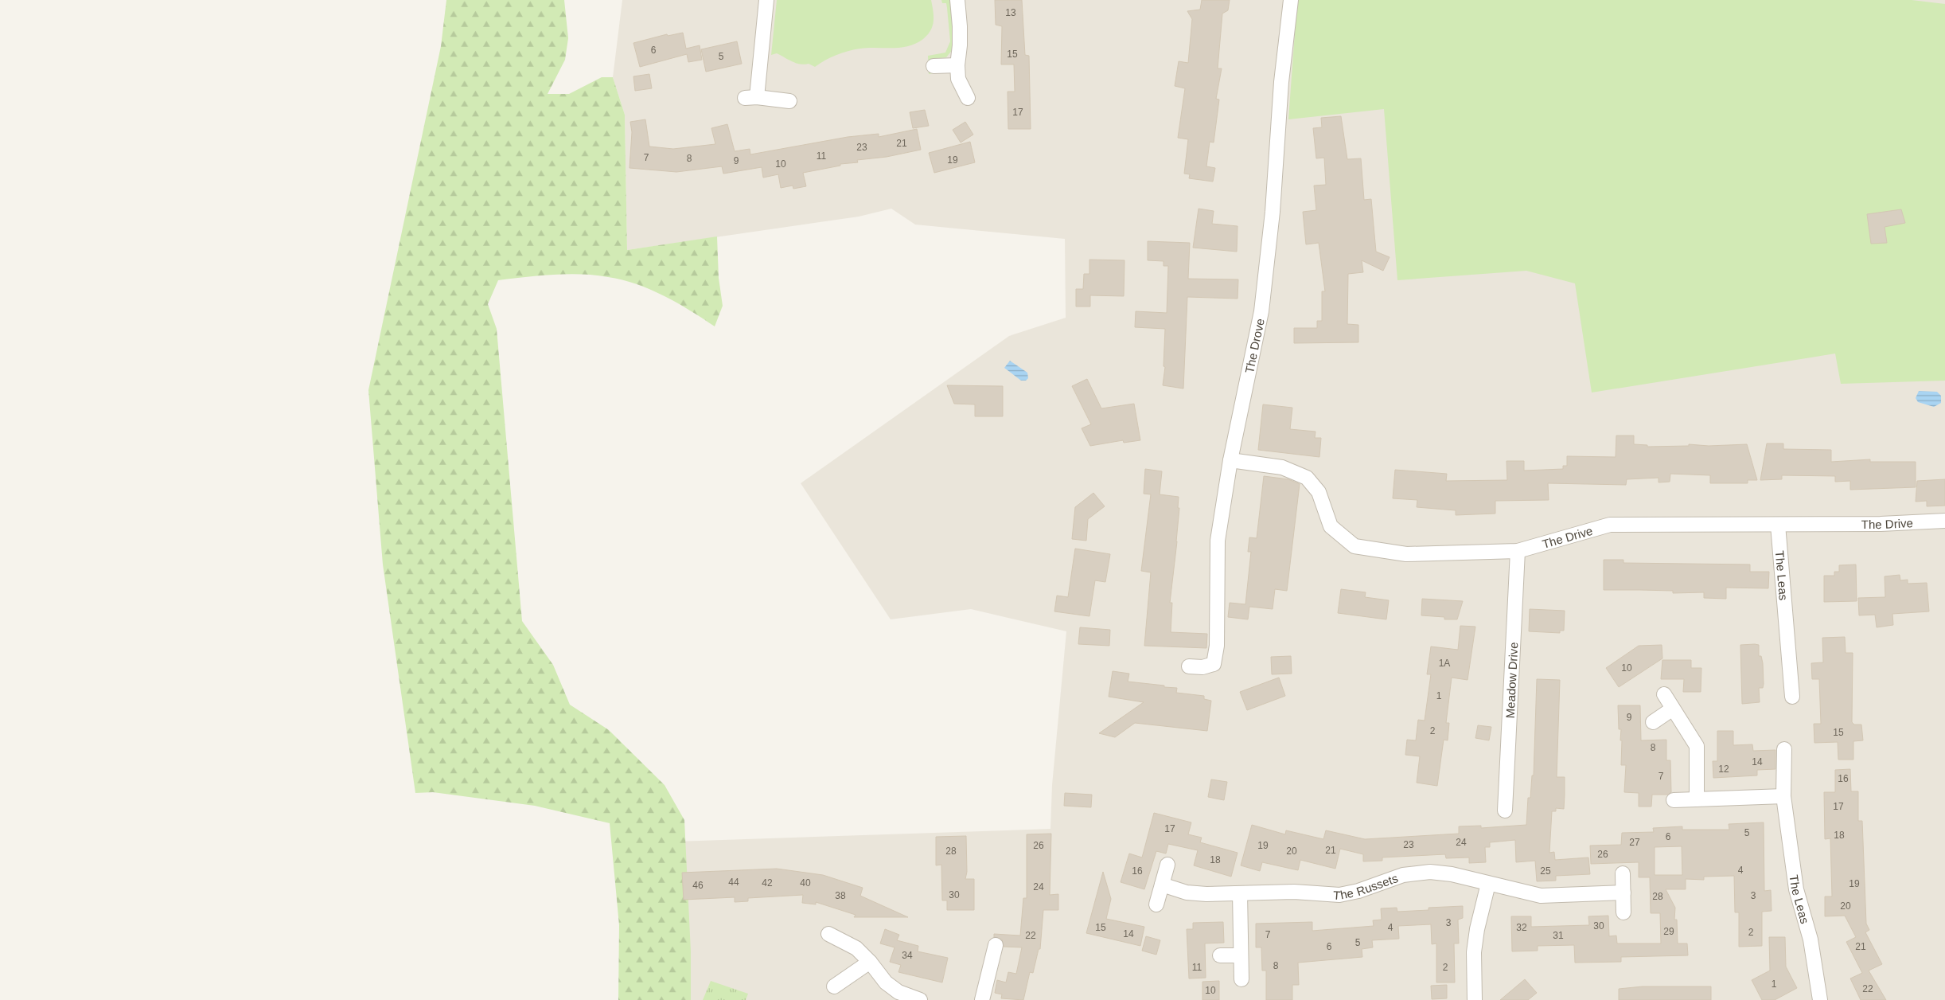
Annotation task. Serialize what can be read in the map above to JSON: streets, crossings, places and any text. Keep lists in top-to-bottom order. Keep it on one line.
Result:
{"streets":{"street":["The Drove","The Drive","The Leas","Meadow Drive","The Russets"]},"crossings":[["The Drove","The Drive"],["The Drive","The Leas"],["The Drive","Meadow Drive"]],"house_numbers":["13","6","15","5","17","21","23","11","7","8","19","9","10","1A","10","1","9","2","15","8","14","12","7","16","17","17","5","18","6","24","27","23","26","19","21","28","20","26","18","4","16","25","44","42","40","19","46","24","30","38","3","28","20","3","30","15","4","32","29","2","14","7","22","31","5","6","21","34","8","11","2","1","22","10"]}
